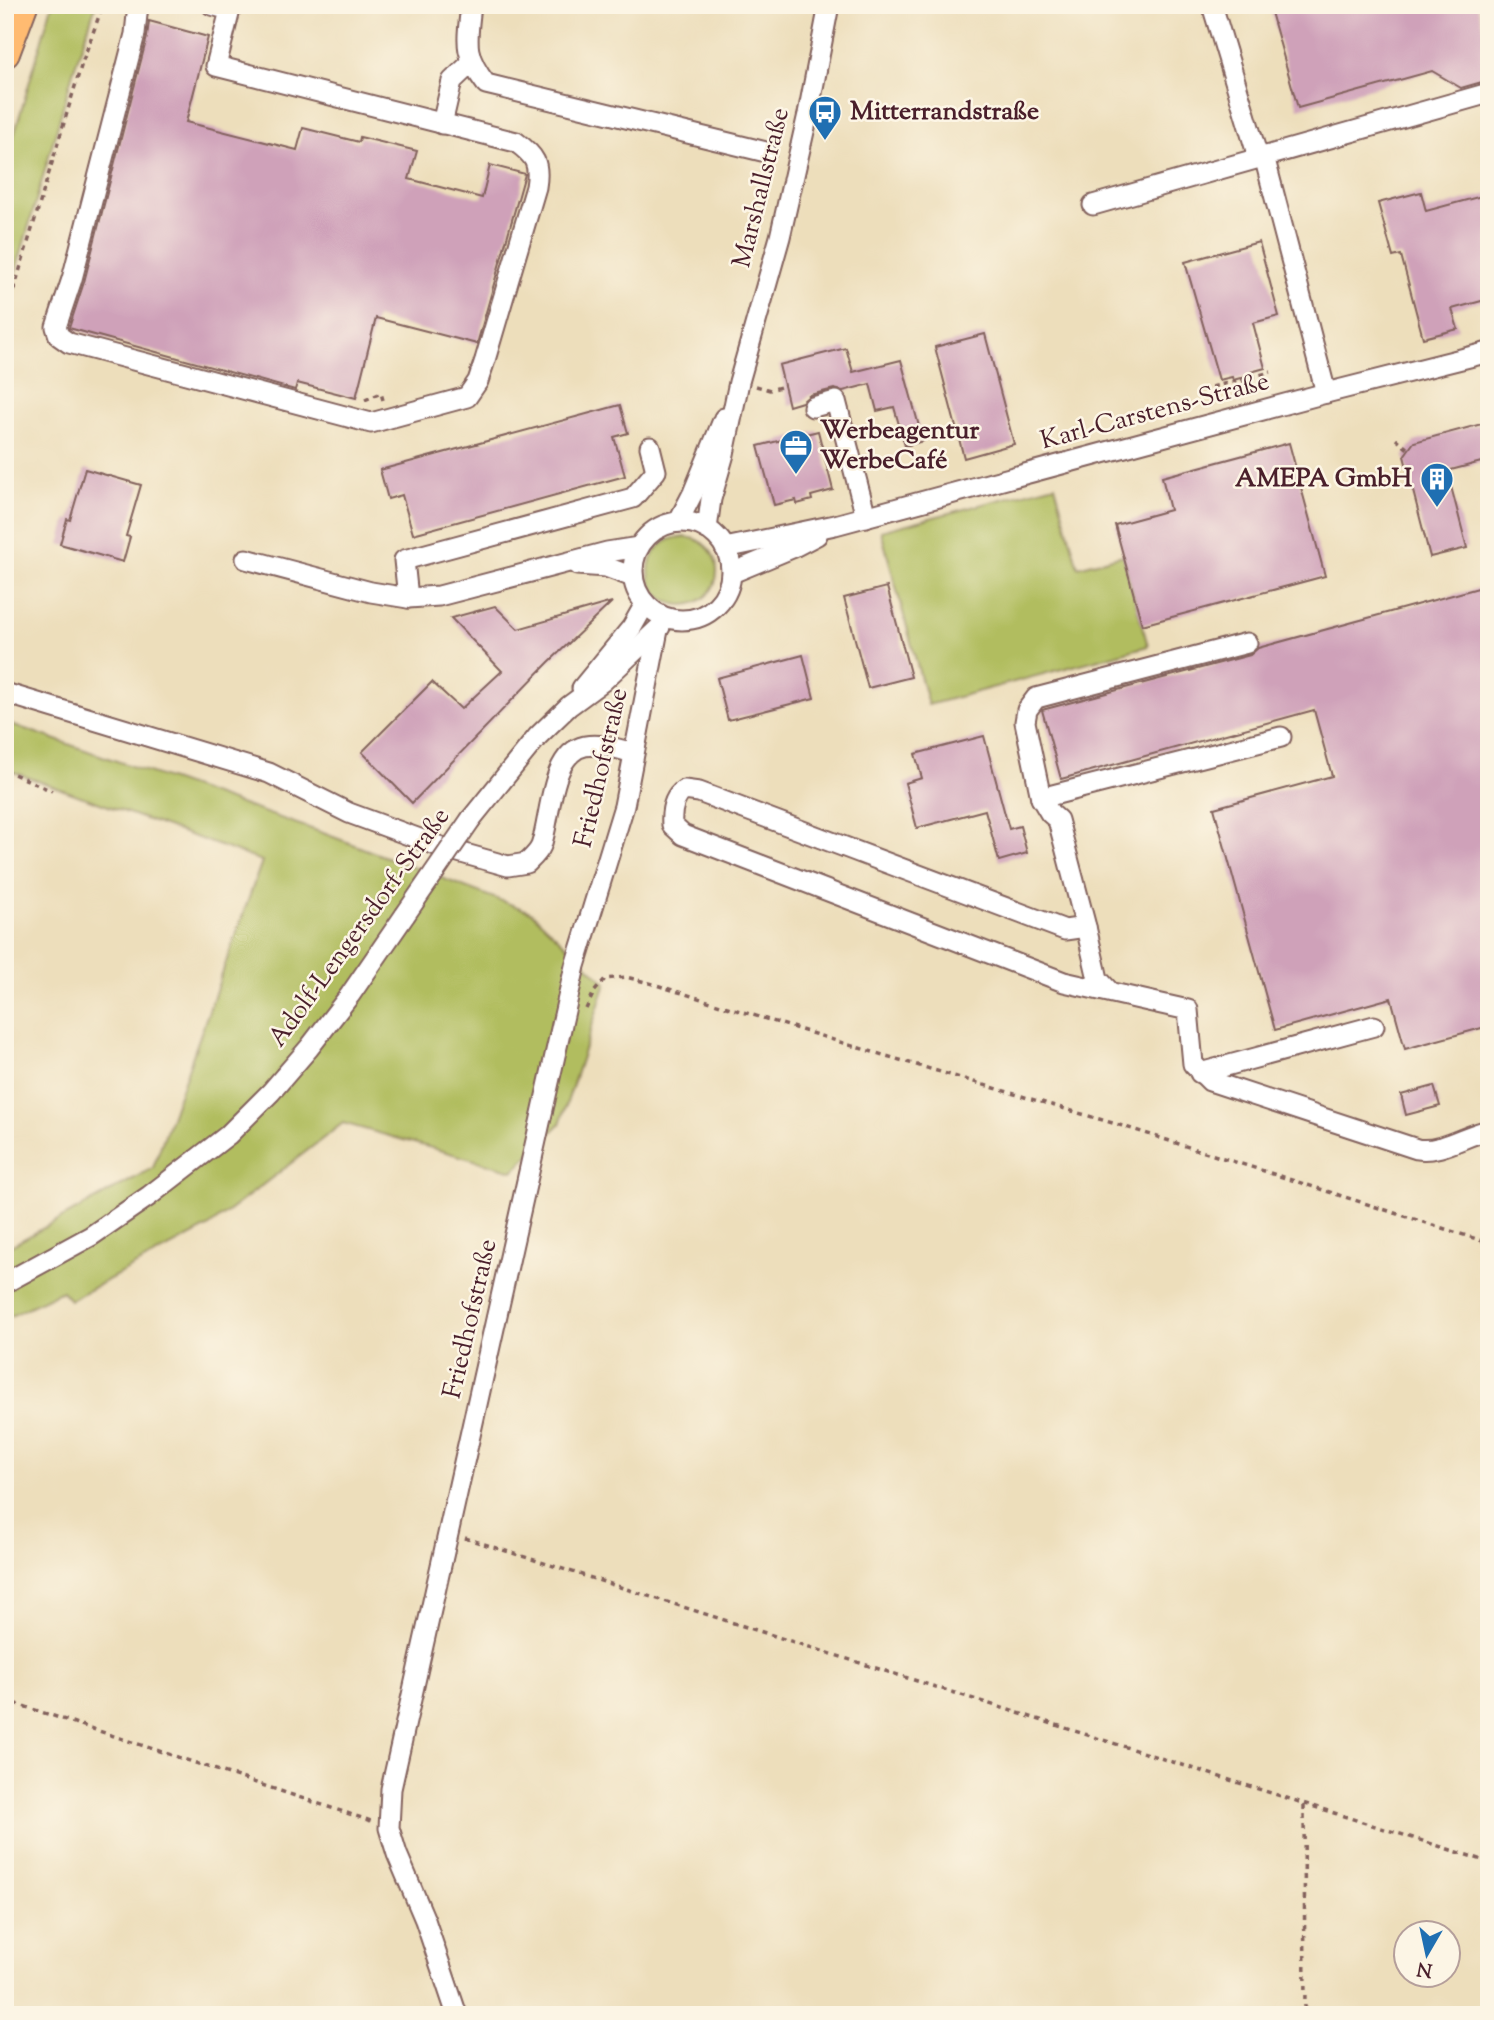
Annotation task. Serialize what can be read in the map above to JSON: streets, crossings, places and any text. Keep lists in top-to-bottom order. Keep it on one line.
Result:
{"streets":{"street":["Marshallstraße","Karl-Carstens-Straße","Friedhofstraße","Adolf-Lengersdorf-Straße"]},"crossings":[["Marshallstraße","Karl-Carstens-Straße"],["Marshallstraße","Friedhofstraße"],["Marshallstraße","Adolf-Lengersdorf-Straße"],["Karl-Carstens-Straße","Friedhofstraße"],["Karl-Carstens-Straße","Adolf-Lengersdorf-Straße"],["Friedhofstraße","Adolf-Lengersdorf-Straße"]],"places":{"bus stop":["Mitterrandstraße"],"office":["Werbeagentur WerbeCafé"],"building":["AMEPA GmbH"]},"north":"bottom"}
